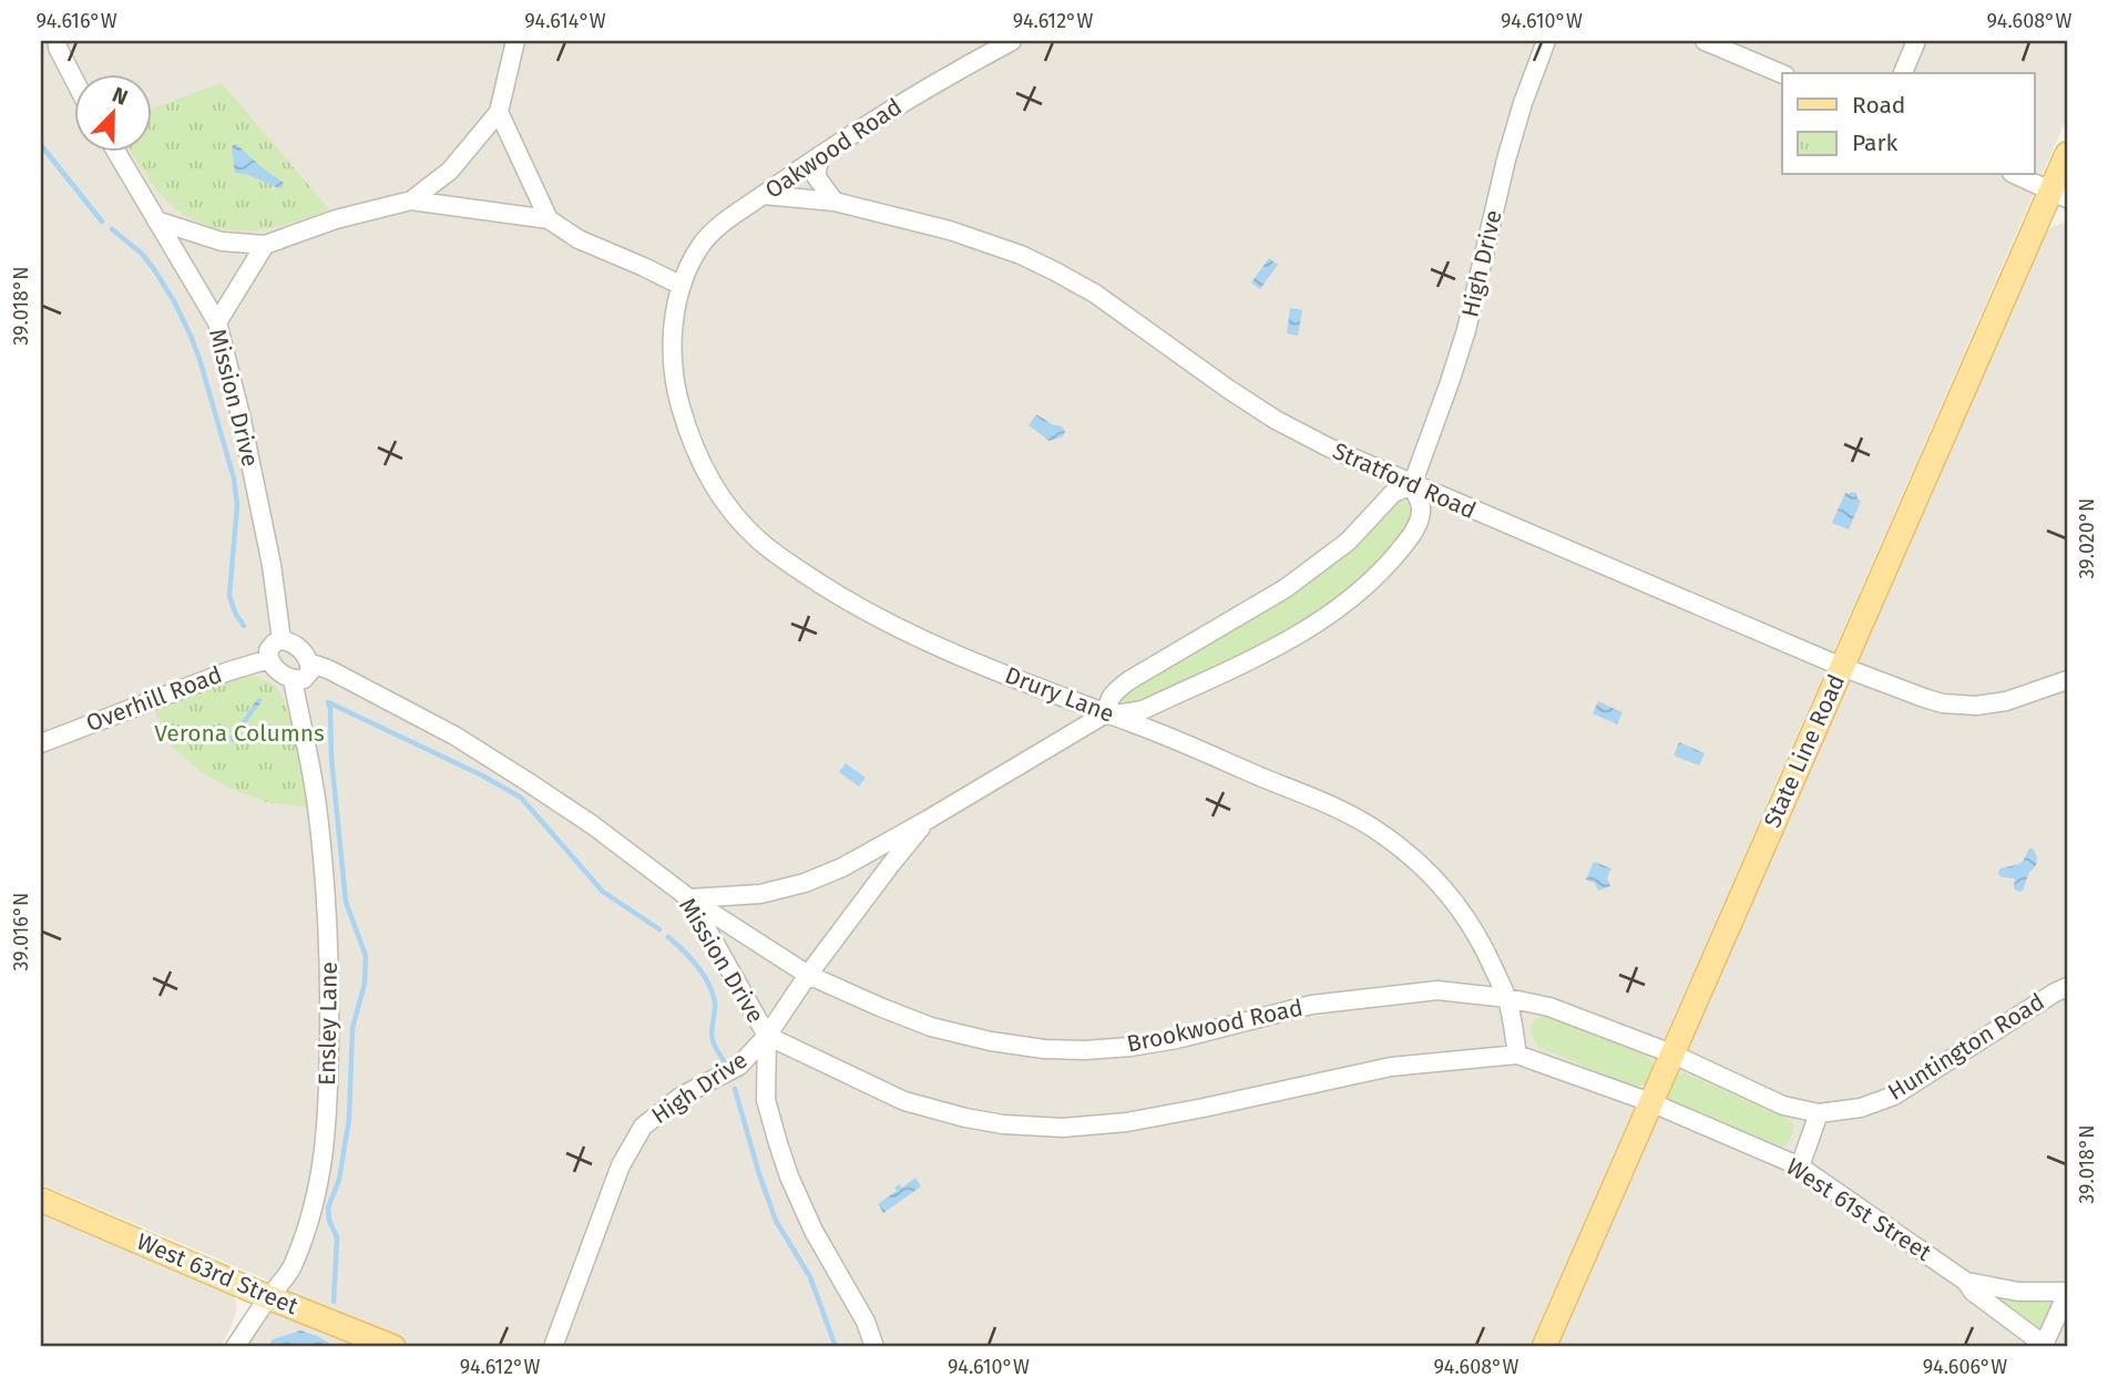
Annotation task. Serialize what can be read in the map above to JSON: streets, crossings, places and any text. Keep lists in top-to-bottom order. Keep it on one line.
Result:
{"streets":{"main road":["State Line Road","West 63rd Street"],"street":["Oakwood Road","High Drive","Mission Drive","Stratford Road","Drury Lane","Overhill Road","Ensley Lane","Brookwood Road","Huntington Road","West 61st Street"]},"crossings":[["Oakwood Road","Stratford Road"],["Oakwood Road","Drury Lane"],["High Drive","Mission Drive"],["High Drive","Stratford Road"],["High Drive","Drury Lane"],["High Drive","Brookwood Road"],["Mission Drive","Overhill Road"],["Mission Drive","Ensley Lane"],["Mission Drive","Brookwood Road"],["Stratford Road","State Line Road"],["Drury Lane","Brookwood Road"],["Overhill Road","Ensley Lane"],["State Line Road","Brookwood Road"],["State Line Road","Huntington Road"],["State Line Road","West 61st Street"],["Ensley Lane","West 63rd Street"],["Brookwood Road","Huntington Road"]],"parks":["Verona Columns"],"legend":["Road","Park"],"north":"top right","coordinates":["94.616°W","94.614°W","94.612°W","94.610°W","94.608°W","39.018°N","39.020°N","39.016°N","94.606°W"]}
